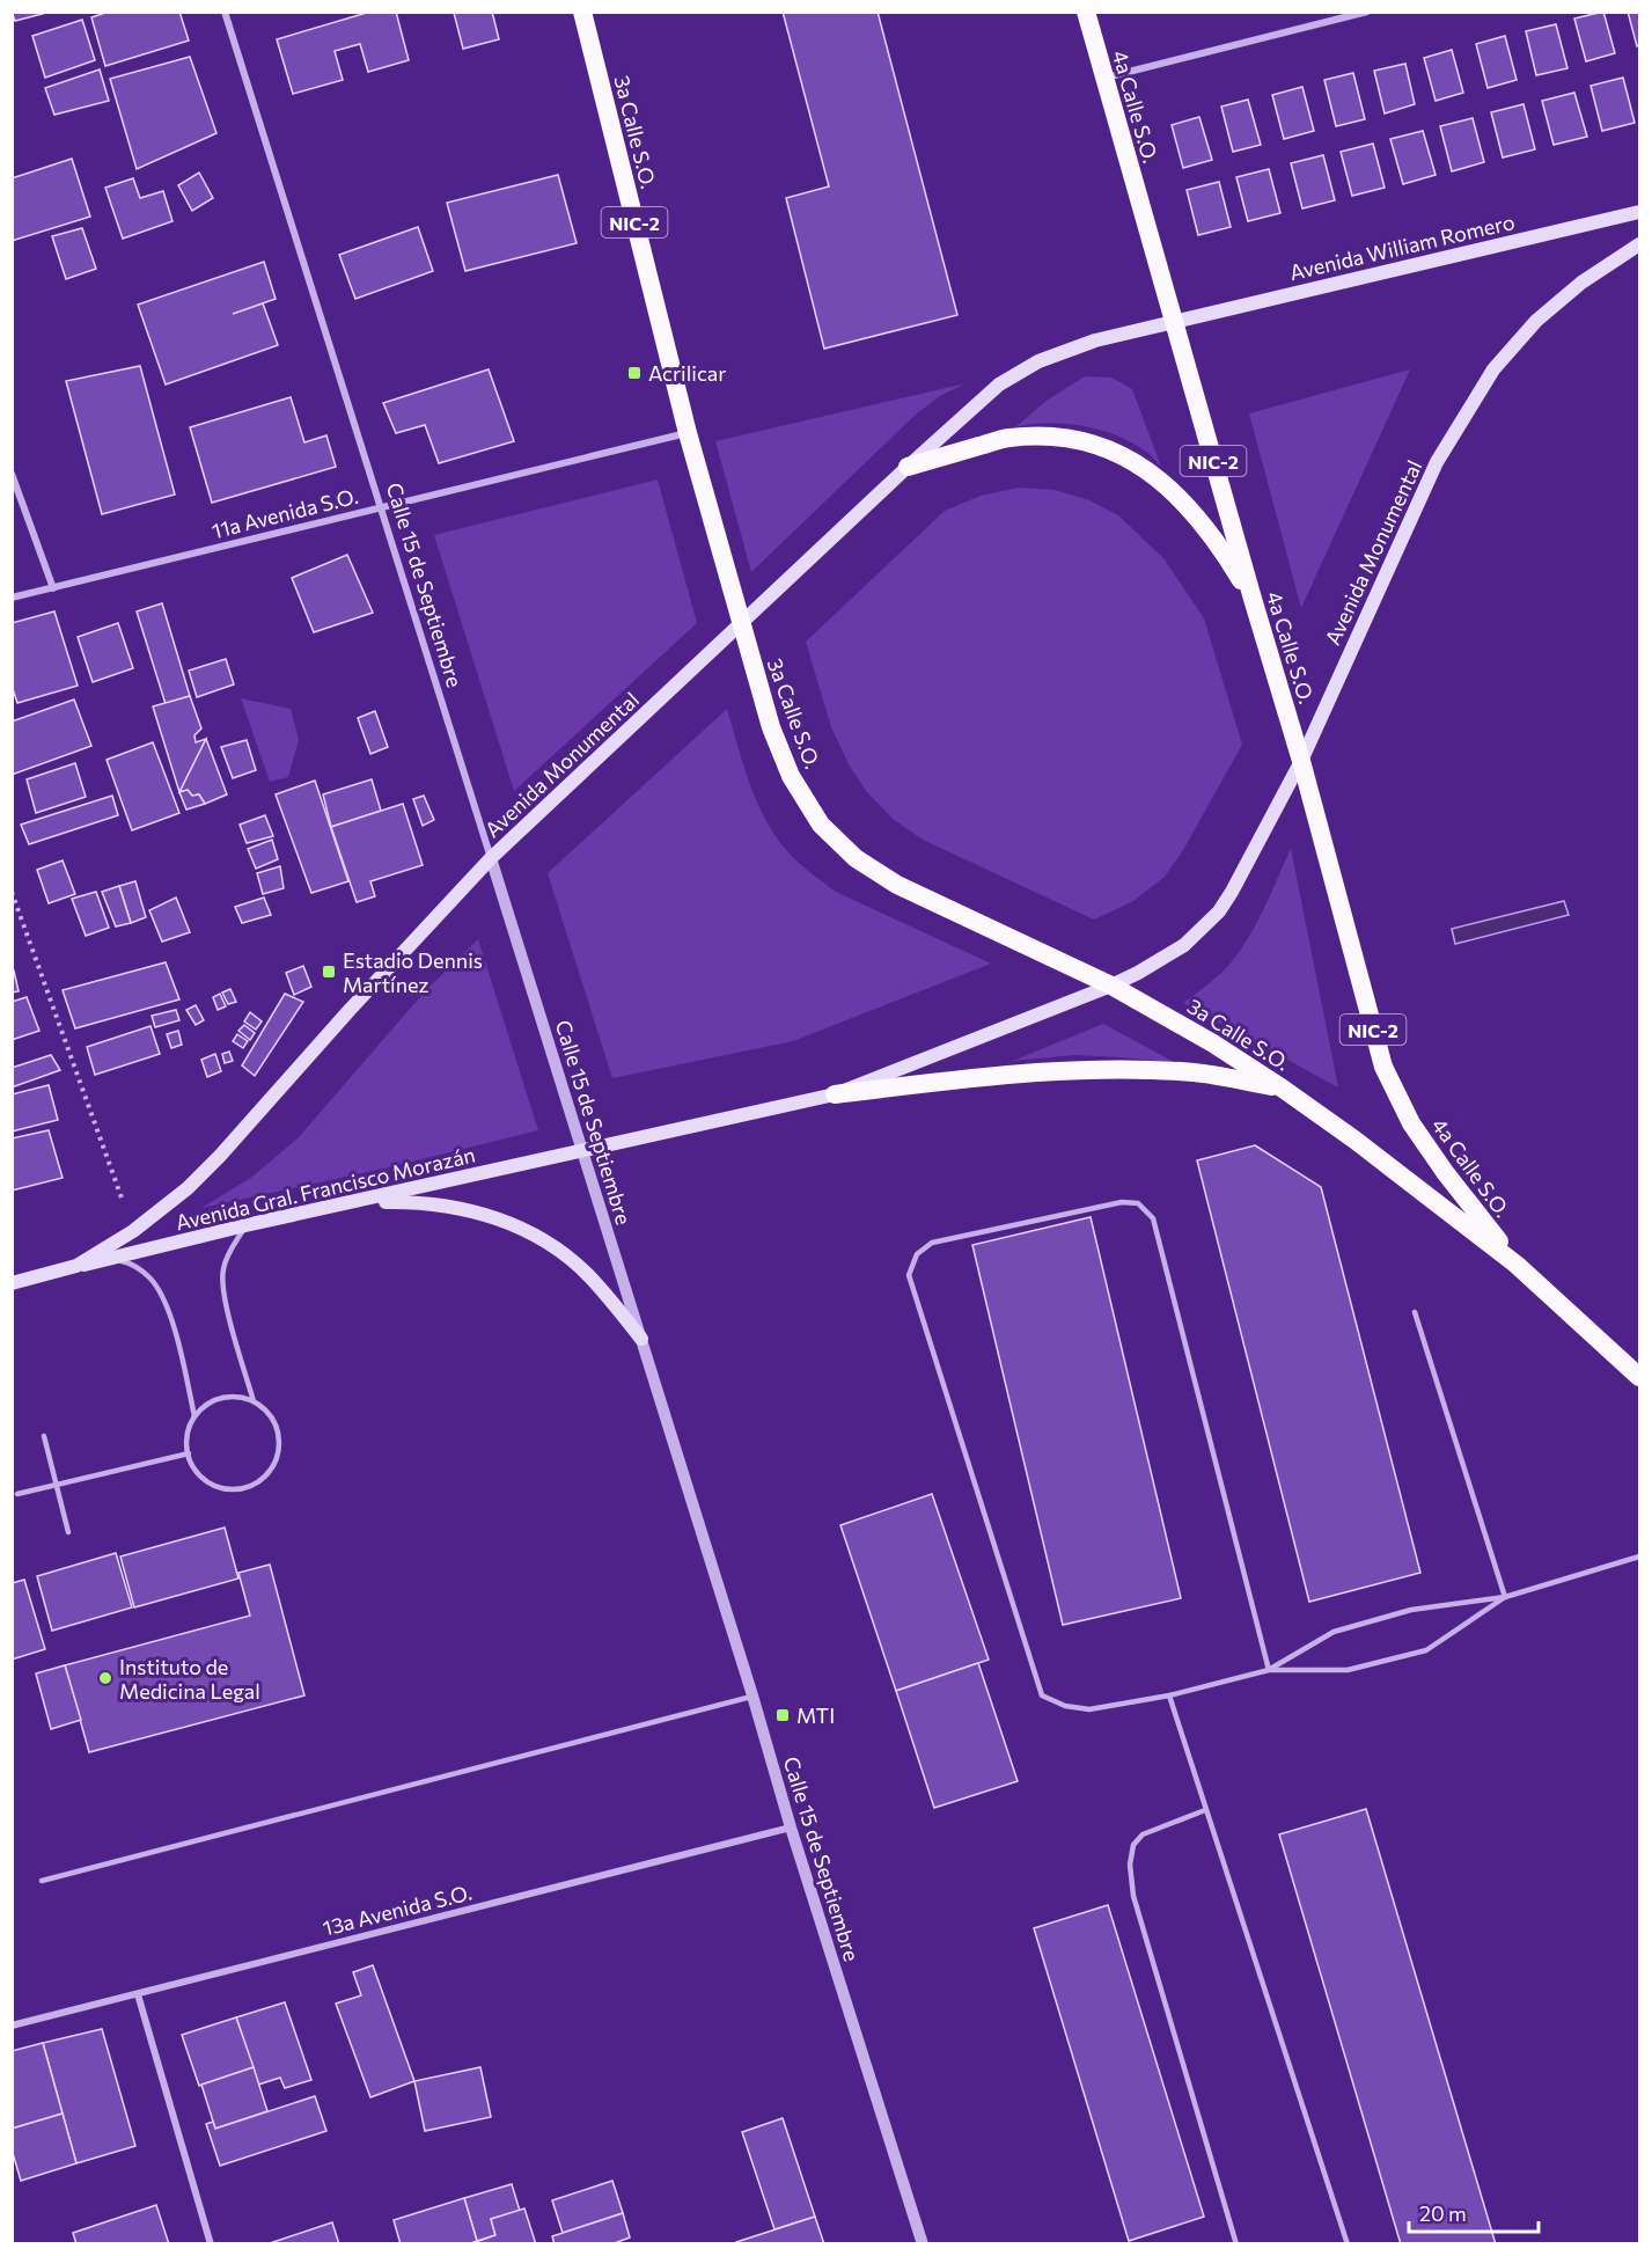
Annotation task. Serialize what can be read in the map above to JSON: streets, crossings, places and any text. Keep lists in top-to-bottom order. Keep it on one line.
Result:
{"streets":{"highway":["4a Calle S.O.","3a Calle S.O.","NIC-2"],"main road":["Avenida William Romero","Avenida Monumental","Avenida Gral. Francisco Morazán"],"street":["11a Avenida S.O.","Calle 15 de Septiembre","13a Avenida S.O."]},"crossings":[["4a Calle S.O.","3a Calle S.O."],["4a Calle S.O.","NIC-2"],["4a Calle S.O.","Avenida William Romero"],["4a Calle S.O.","Avenida Monumental"],["3a Calle S.O.","NIC-2"],["3a Calle S.O.","11a Avenida S.O."],["3a Calle S.O.","Avenida Monumental"],["Avenida William Romero","Avenida Monumental"],["11a Avenida S.O.","Calle 15 de Septiembre"],["Avenida Monumental","Calle 15 de Septiembre"],["Avenida Monumental","Avenida Gral. Francisco Morazán"],["Calle 15 de Septiembre","Avenida Gral. Francisco Morazán"],["Calle 15 de Septiembre","13a Avenida S.O."]],"places":{"transit":["Acrilicar","Estadio Dennis Martínez","MTI"],"other":["Instituto de Medicina Legal"]},"scale_bar":"20 m"}
